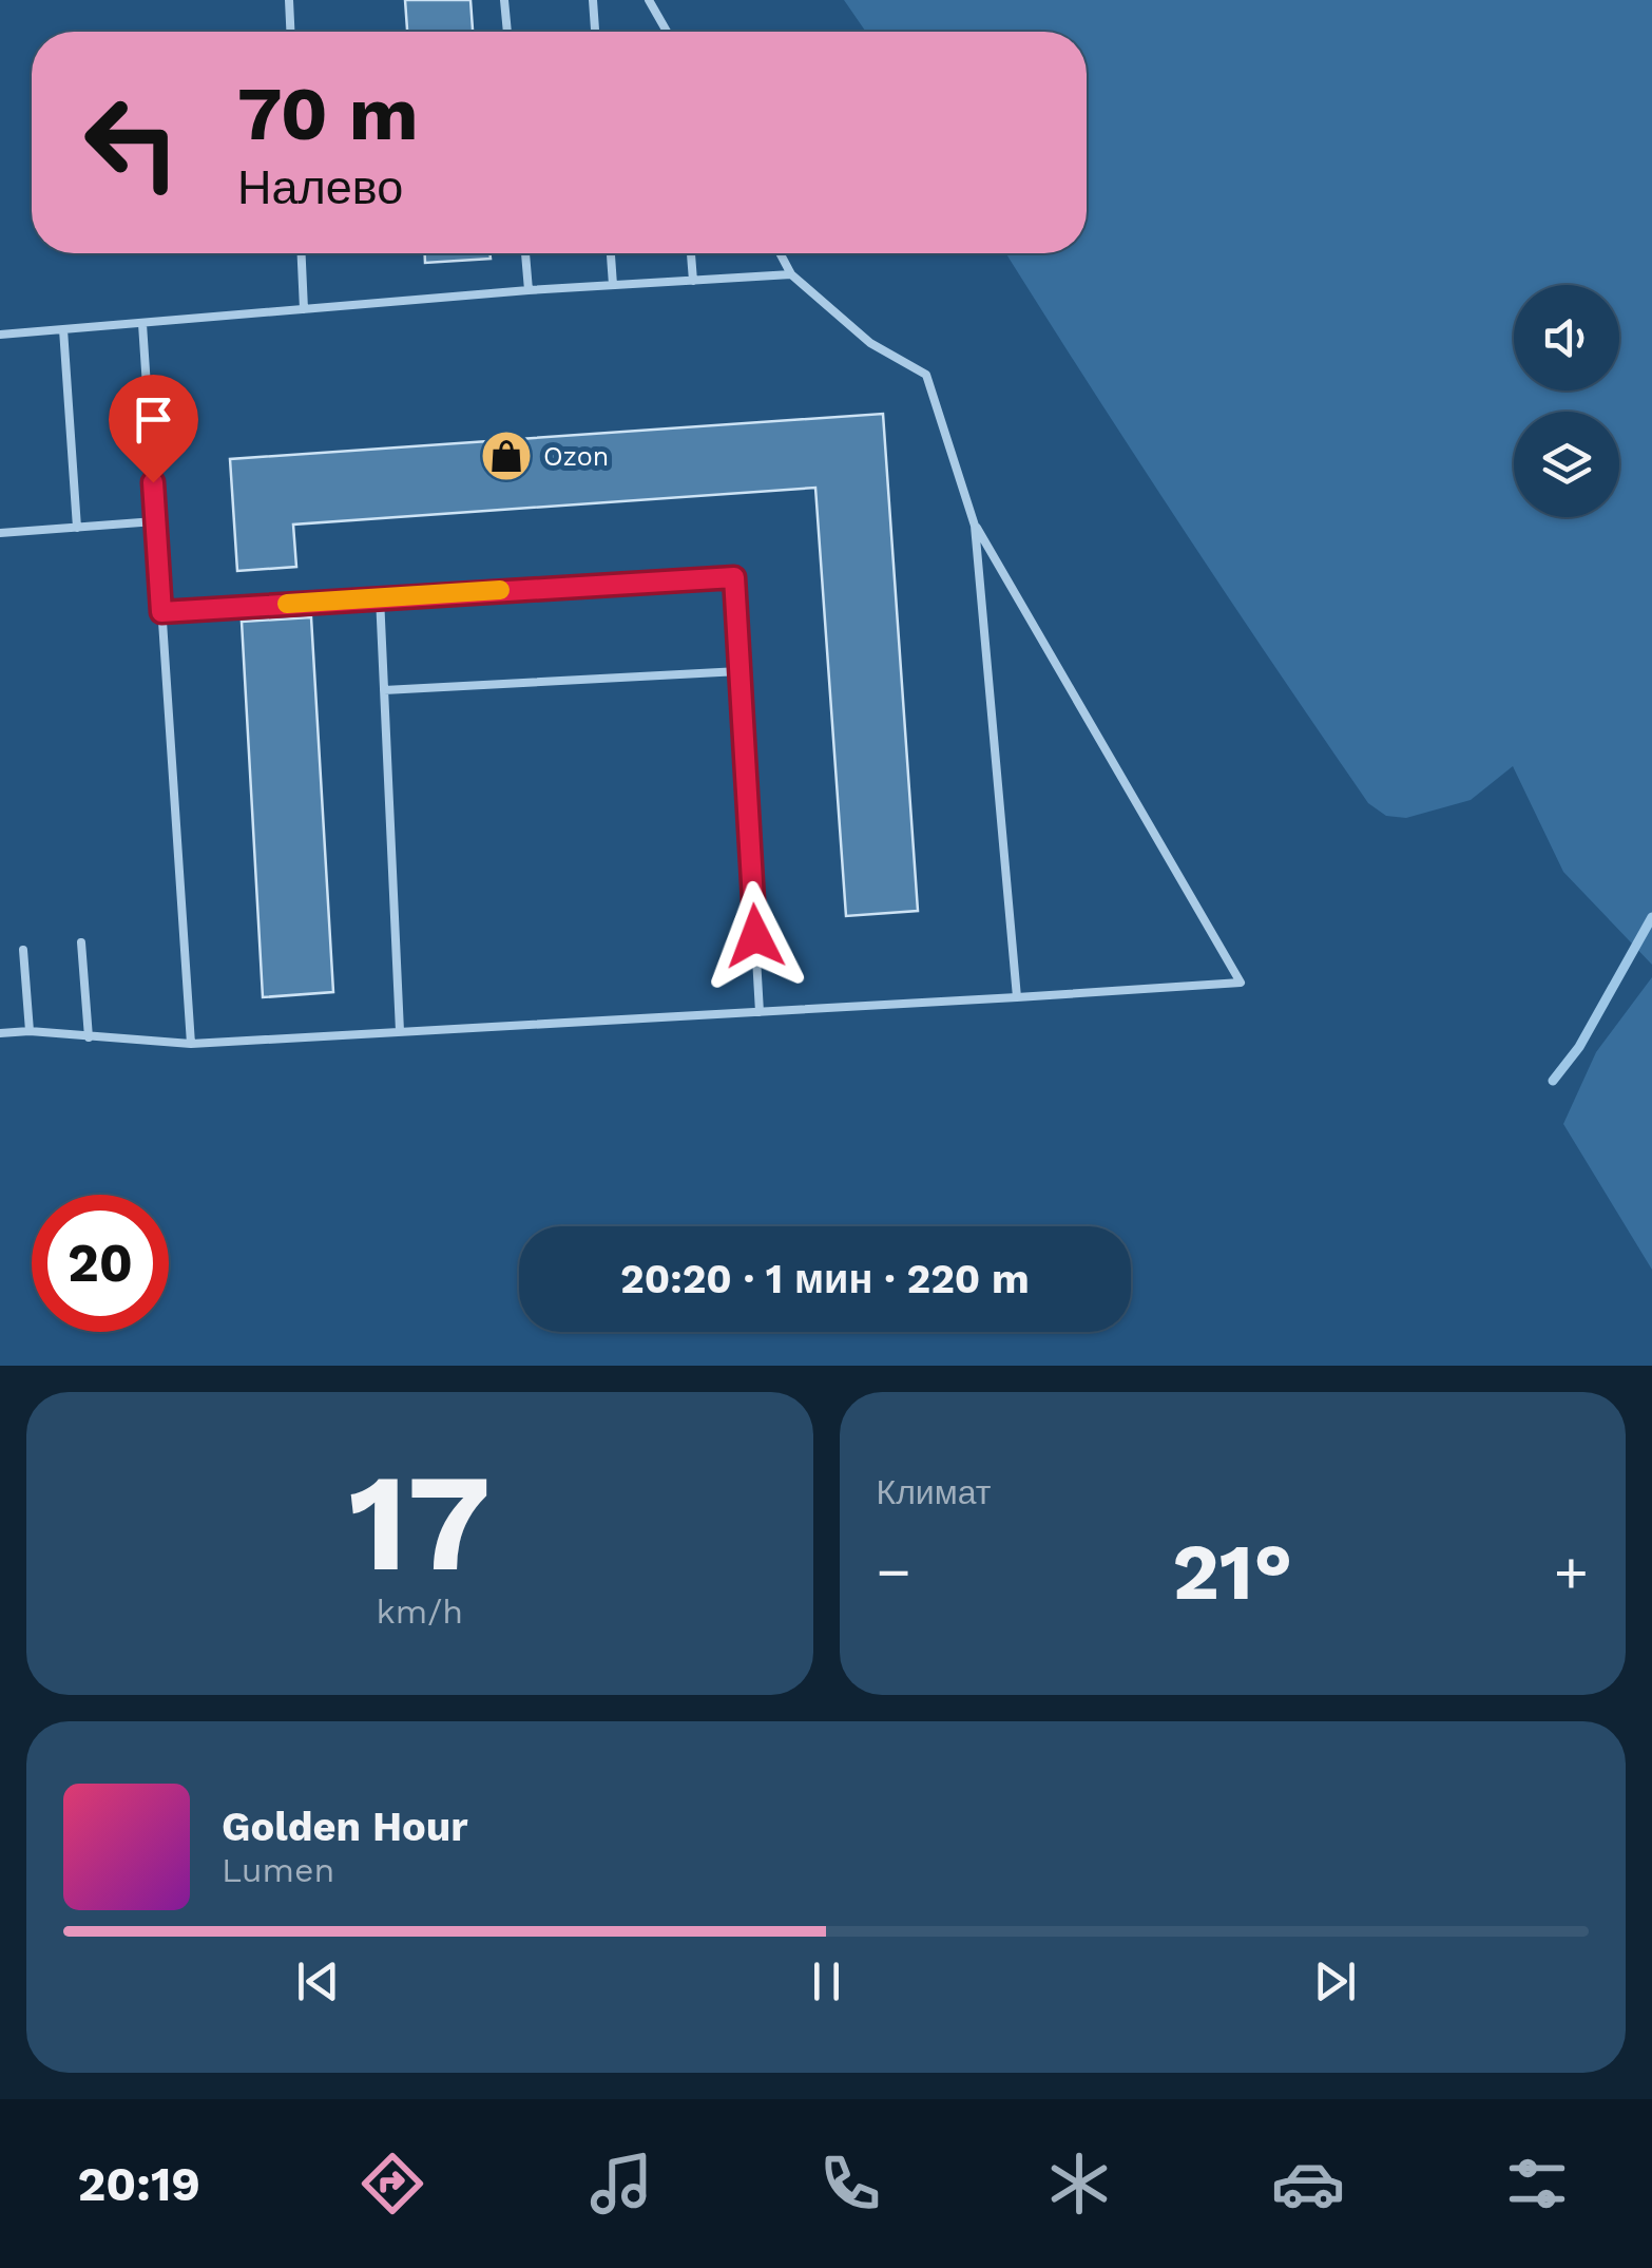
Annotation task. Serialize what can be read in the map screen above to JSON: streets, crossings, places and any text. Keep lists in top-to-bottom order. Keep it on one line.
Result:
{"places":{"shop":["Ozon"]},"page":{"turn":["70 m","Налево"],"limit":"20","trip":"20:20 · 1 мин · 220 m","tile":[["17","km/h"],"Климат"],"heat":["−","21°","+"],"song":["Golden Hour","Lumen"],"tabs":"20:19"}}
